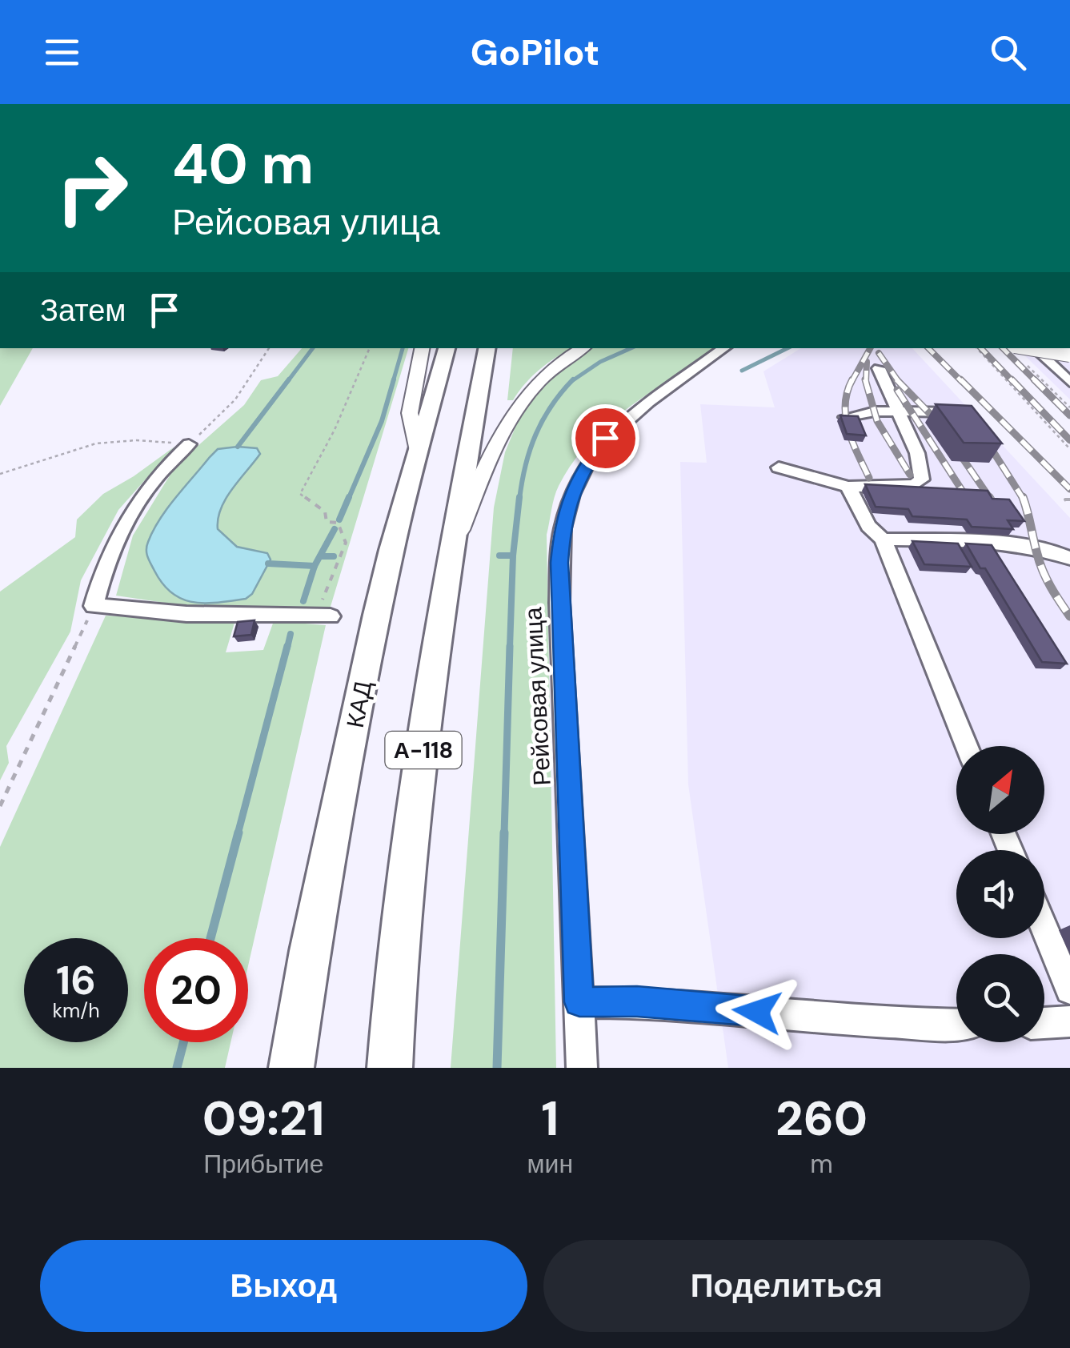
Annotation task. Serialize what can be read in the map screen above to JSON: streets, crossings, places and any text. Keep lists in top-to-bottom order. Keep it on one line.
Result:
{"streets":{"highway":["КАД","А-118"],"street":["Рейсовая улица"]},"north":"top right","page":{"header":"GoPilot","turn":["40 m","Рейсовая улица"],"then":"Затем","speed":"16 km/h","limit":"20","eta":["09:21","Прибытие","1","мин","260","m"],"buttons":["Выход","Поделиться"]}}
